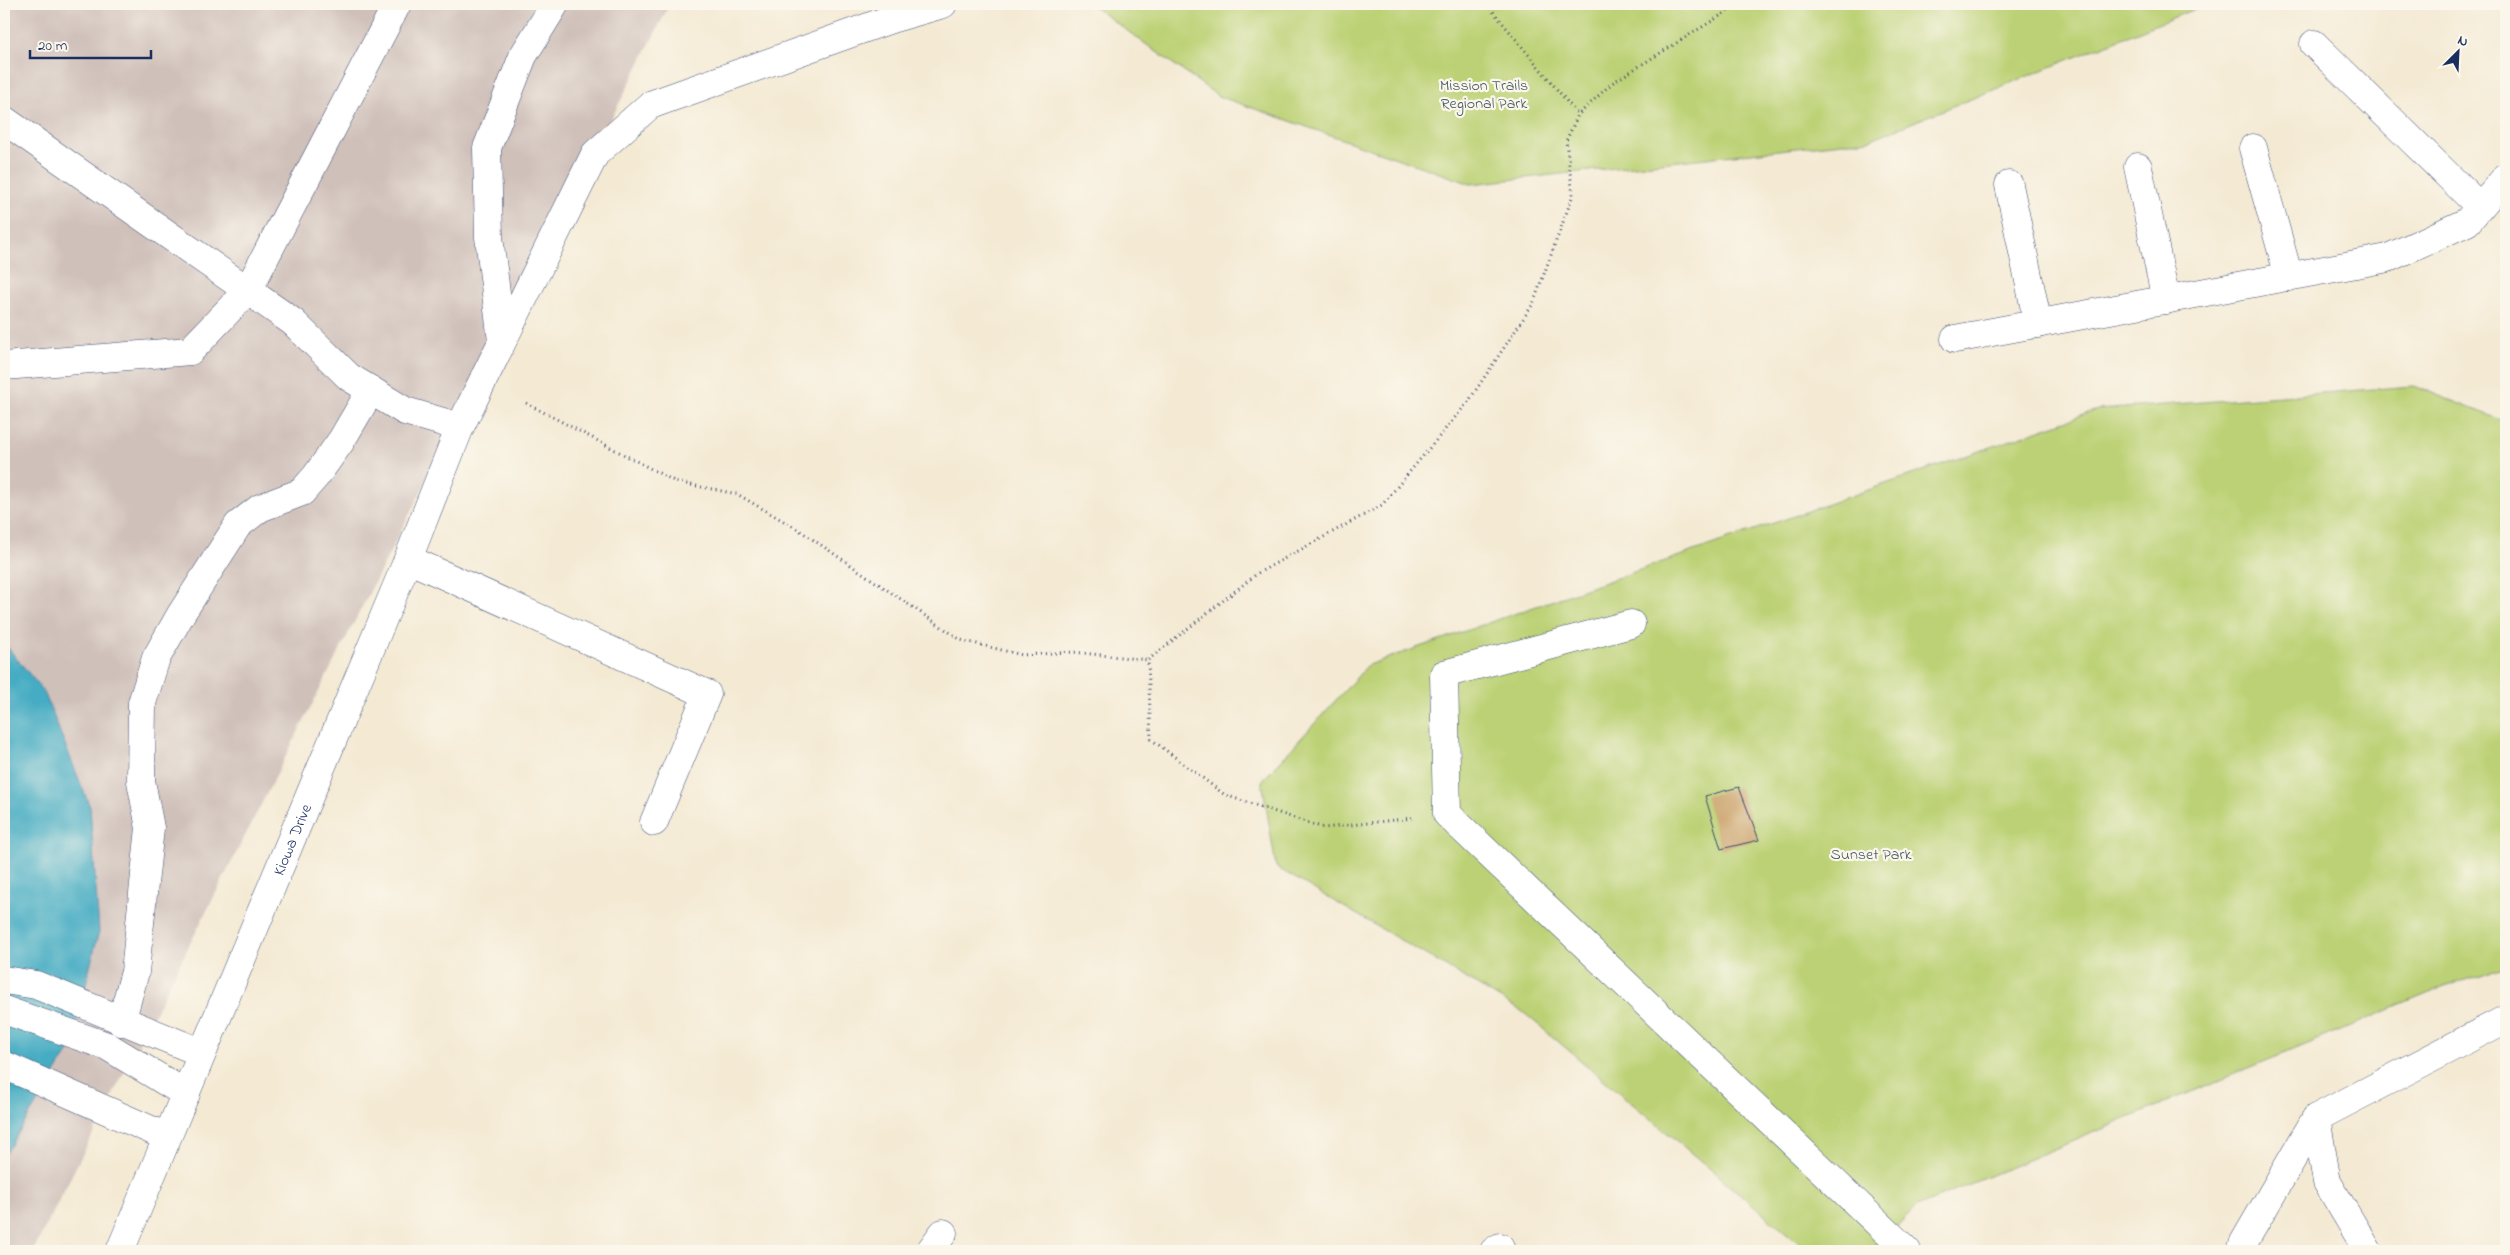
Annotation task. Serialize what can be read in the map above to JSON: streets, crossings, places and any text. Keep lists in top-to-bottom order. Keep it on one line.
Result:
{"streets":{"street":["Kiowa Drive"]},"parks":["Mission Trails Regional Park","Sunset Park"],"scale_bar":"20 m","north":"top right"}
